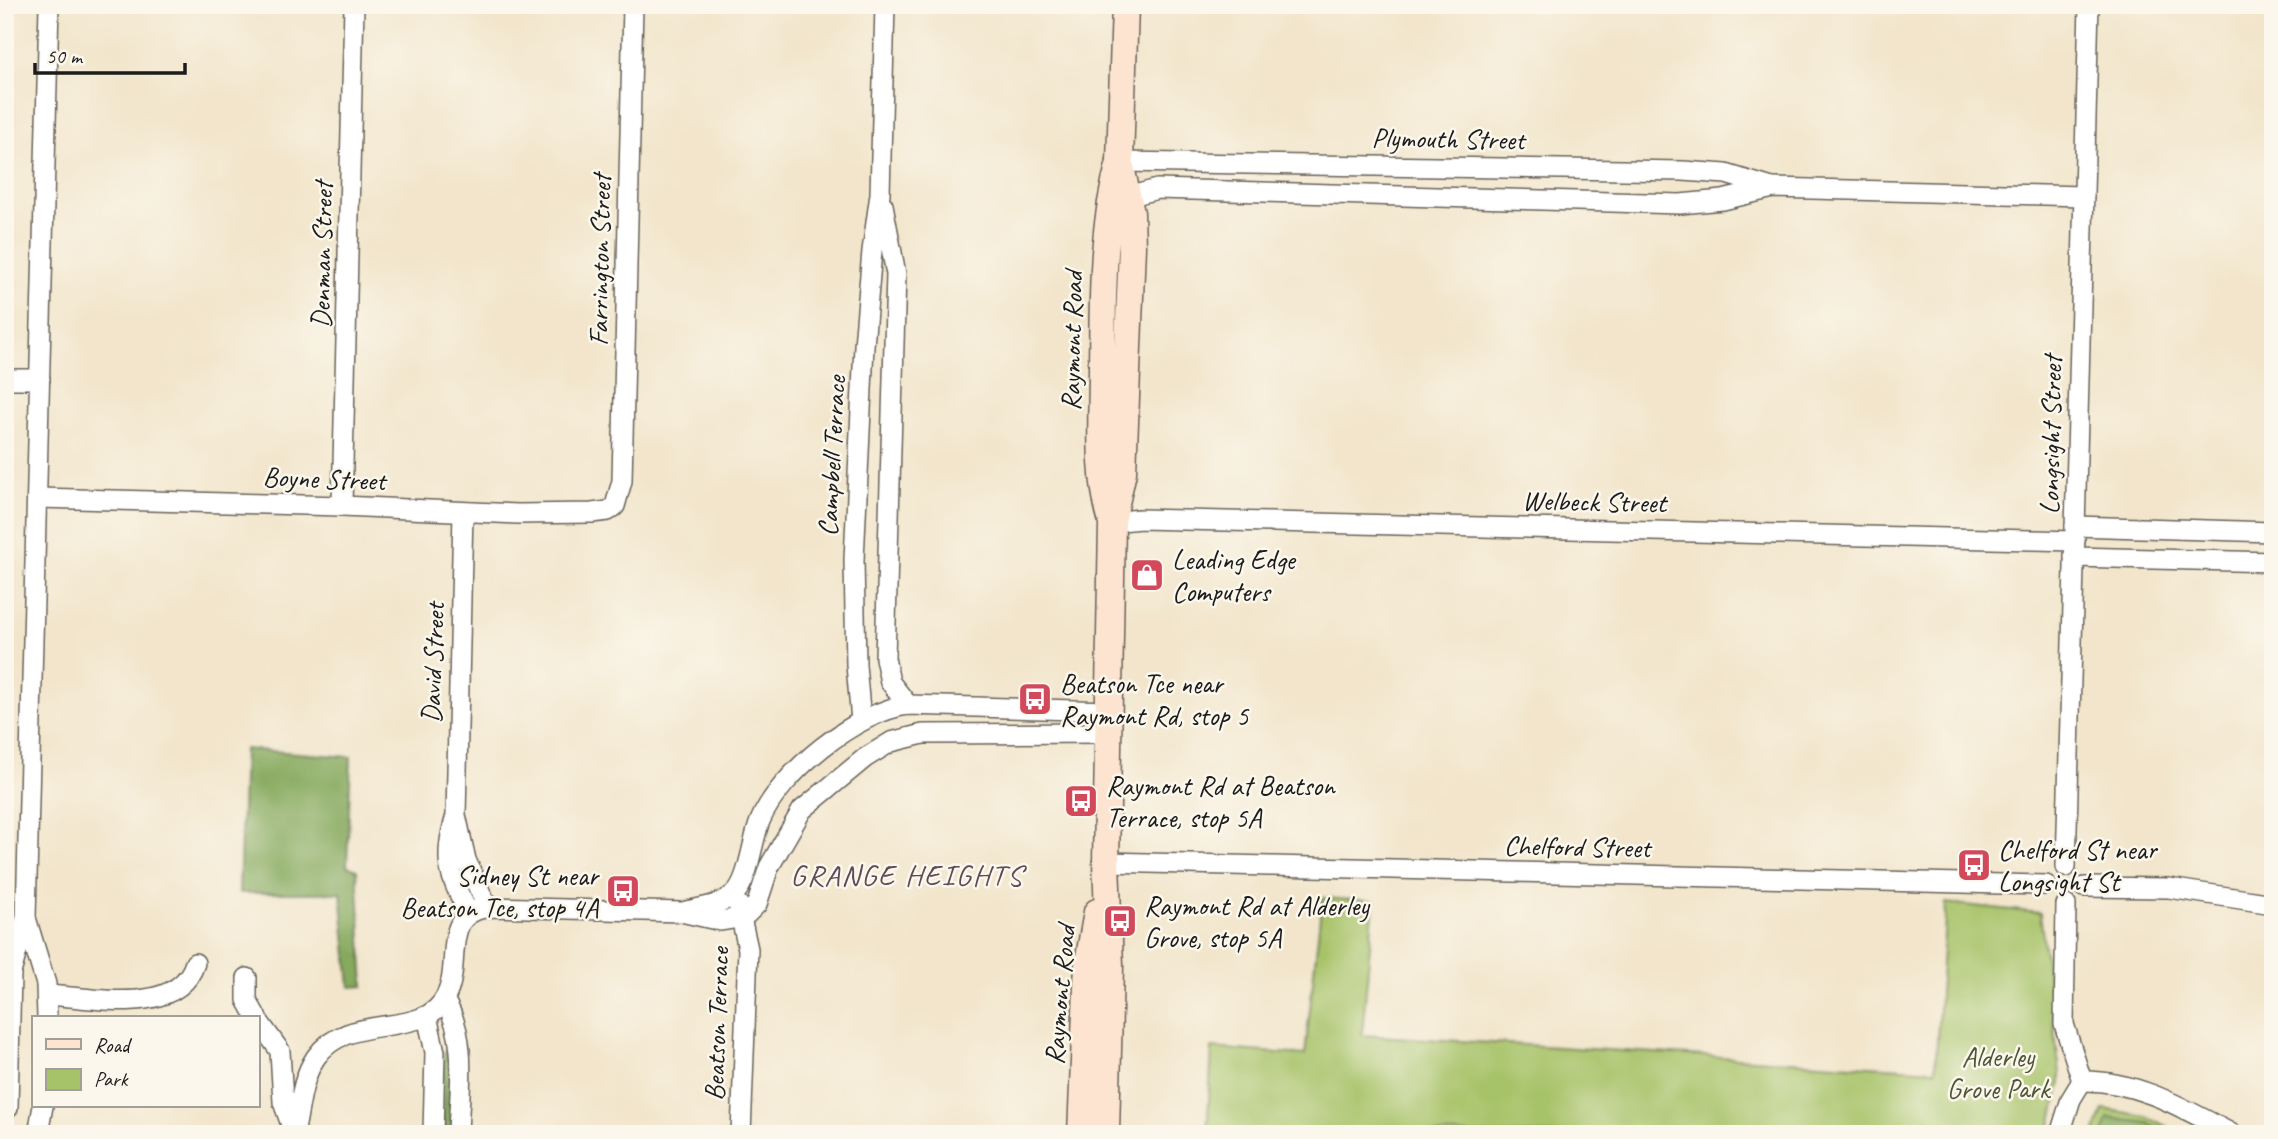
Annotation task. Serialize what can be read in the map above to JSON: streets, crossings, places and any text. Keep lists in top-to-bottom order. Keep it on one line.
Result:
{"streets":{"main road":["Raymont Road"],"street":["Plymouth Street","Denman Street","Farrington Street","Longsight Street","Campbell Terrace","Boyne Street","Welbeck Street","David Street","Chelford Street","Beatson Terrace"]},"crossings":[["Plymouth Street","Raymont Road"],["Plymouth Street","Longsight Street"],["Denman Street","Boyne Street"],["Farrington Street","Boyne Street"],["Raymont Road","Welbeck Street"],["Raymont Road","Chelford Street"],["Raymont Road","Beatson Terrace"],["Longsight Street","Welbeck Street"],["Longsight Street","Chelford Street"],["Boyne Street","David Street"]],"districts":["GRANGE HEIGHTS"],"parks":["Alderley Grove Park"],"places":{"shop":["Leading Edge Computers"],"bus stop":["Beatson Tce near Raymont Rd, stop 5","Raymont Rd at Beatson Terrace, stop 5A","Chelford St near Longsight St","Sidney St near Beatson Tce, stop 4A","Raymont Rd at Alderley Grove, stop 5A"]},"legend":["Road","Park"],"scale_bar":"50 m"}
